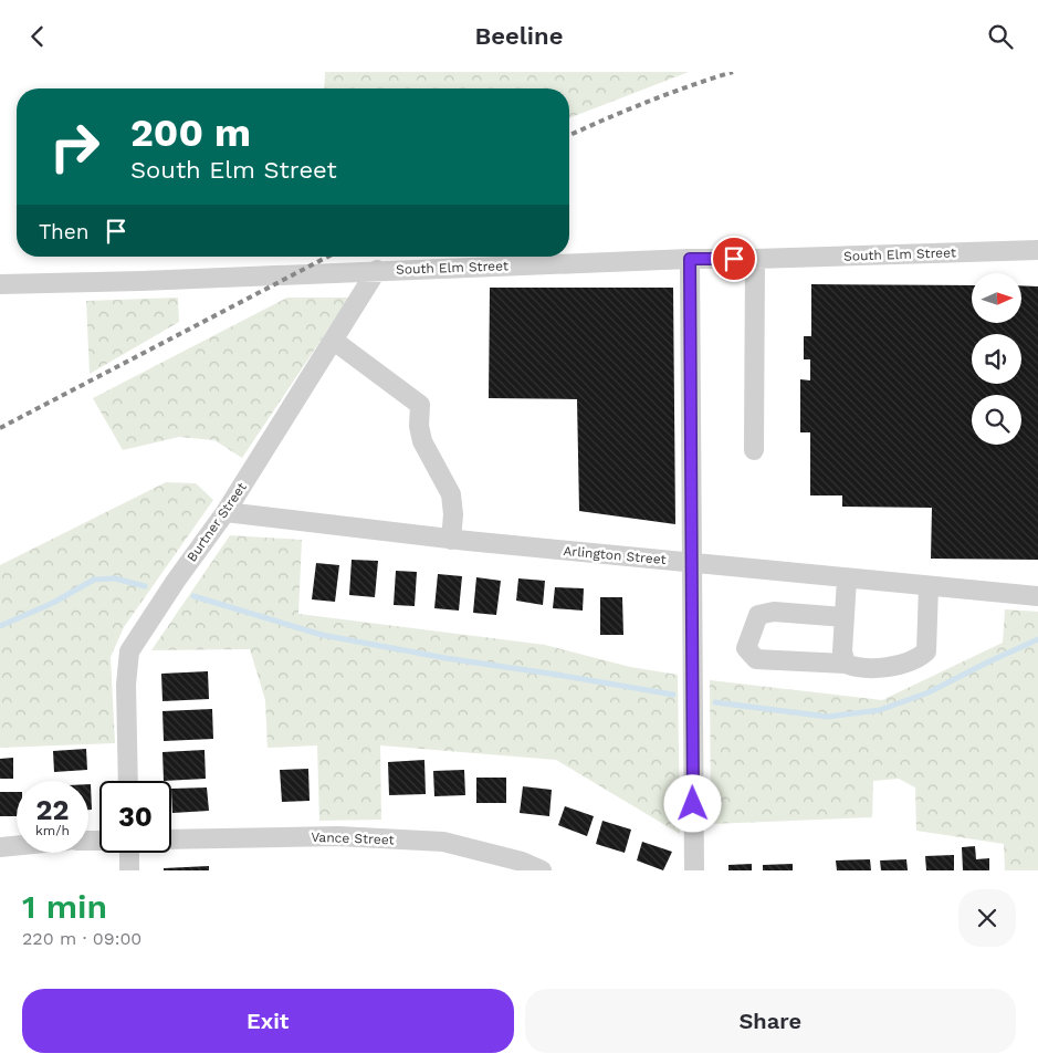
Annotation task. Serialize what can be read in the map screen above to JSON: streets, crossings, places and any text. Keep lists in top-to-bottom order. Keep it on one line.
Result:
{"streets":{"street":["South Elm Street","Burtner Street","Arlington Street","Vance Street"]},"crossings":[["South Elm Street","Burtner Street"],["Burtner Street","Arlington Street"]],"north":"right","page":{"header":"Beeline","turn":["200 m","South Elm Street"],"then":"Then","speed":"22 km/h","limit":"30","heading":["1 min","220 m · 09:00"],"buttons":["Exit","Share"]}}
